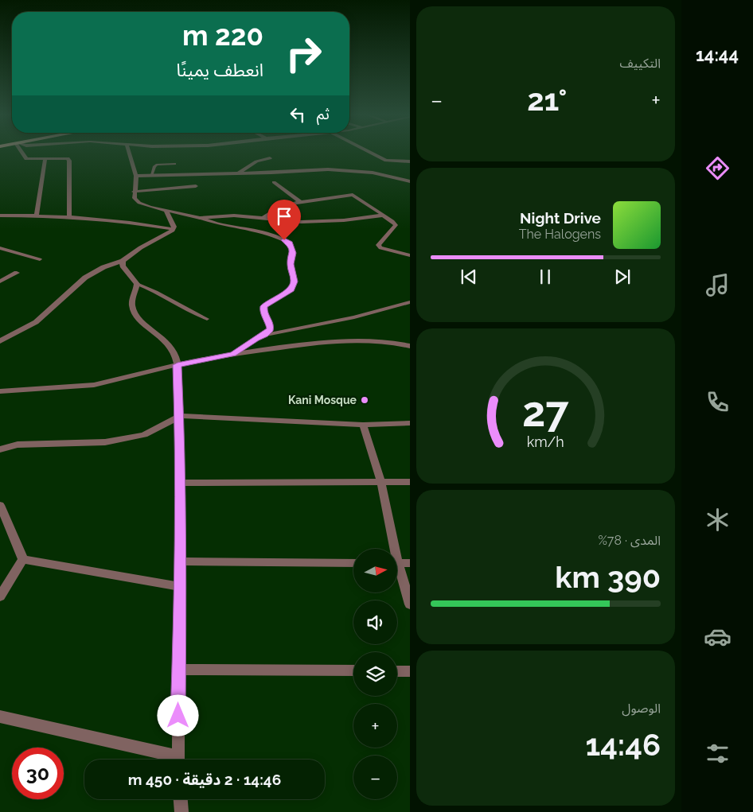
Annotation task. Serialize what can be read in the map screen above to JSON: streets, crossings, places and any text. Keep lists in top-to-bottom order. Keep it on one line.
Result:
{"places":["Kani Mosque"],"north":"right","page":{"tabs":"14:44","tile":["التكييف",["المدى · 78%","390 km"],["الوصول","14:46"]],"turn":["220 m","انعطف يمينًا"],"heat":["−","21°","+"],"then":"ثم","song":["Night Drive","The Halogens"],"map_buttons":["+","−"],"limit":"30","trip":"14:46 · 2 دقيقة · 450 m","gauge":["27","km/h"]}}
